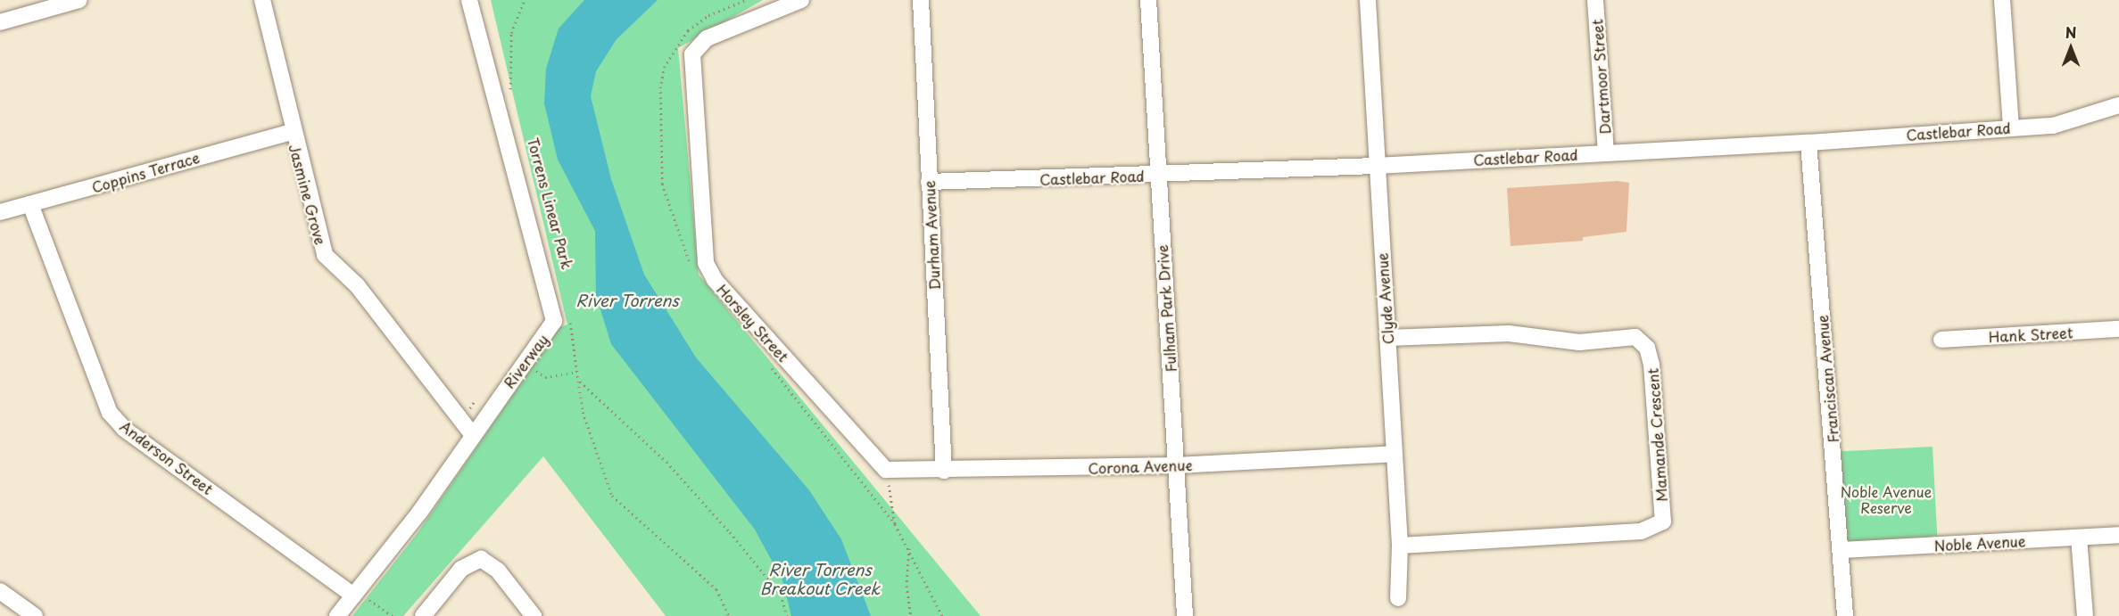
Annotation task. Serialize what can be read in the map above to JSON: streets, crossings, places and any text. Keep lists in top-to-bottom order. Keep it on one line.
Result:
{"streets":{"street":["Dartmoor Street","Castlebar Road","Coppins Terrace","Jasmine Grove","Durham Avenue","Clyde Avenue","Fulham Park Drive","Horsley Street","Hank Street","Riverway","Franciscan Avenue","Mamande Crescent","Anderson Street","Corona Avenue","Noble Avenue"]},"crossings":[["Dartmoor Street","Castlebar Road"],["Castlebar Road","Durham Avenue"],["Castlebar Road","Clyde Avenue"],["Castlebar Road","Fulham Park Drive"],["Castlebar Road","Franciscan Avenue"],["Coppins Terrace","Jasmine Grove"],["Coppins Terrace","Anderson Street"],["Jasmine Grove","Riverway"],["Durham Avenue","Corona Avenue"],["Clyde Avenue","Mamande Crescent"],["Clyde Avenue","Corona Avenue"],["Fulham Park Drive","Corona Avenue"],["Horsley Street","Corona Avenue"],["Riverway","Anderson Street"],["Franciscan Avenue","Noble Avenue"]],"water":["River Torrens","River Torrens Breakout Creek"],"parks":["Noble Avenue Reserve"],"north":"top"}
